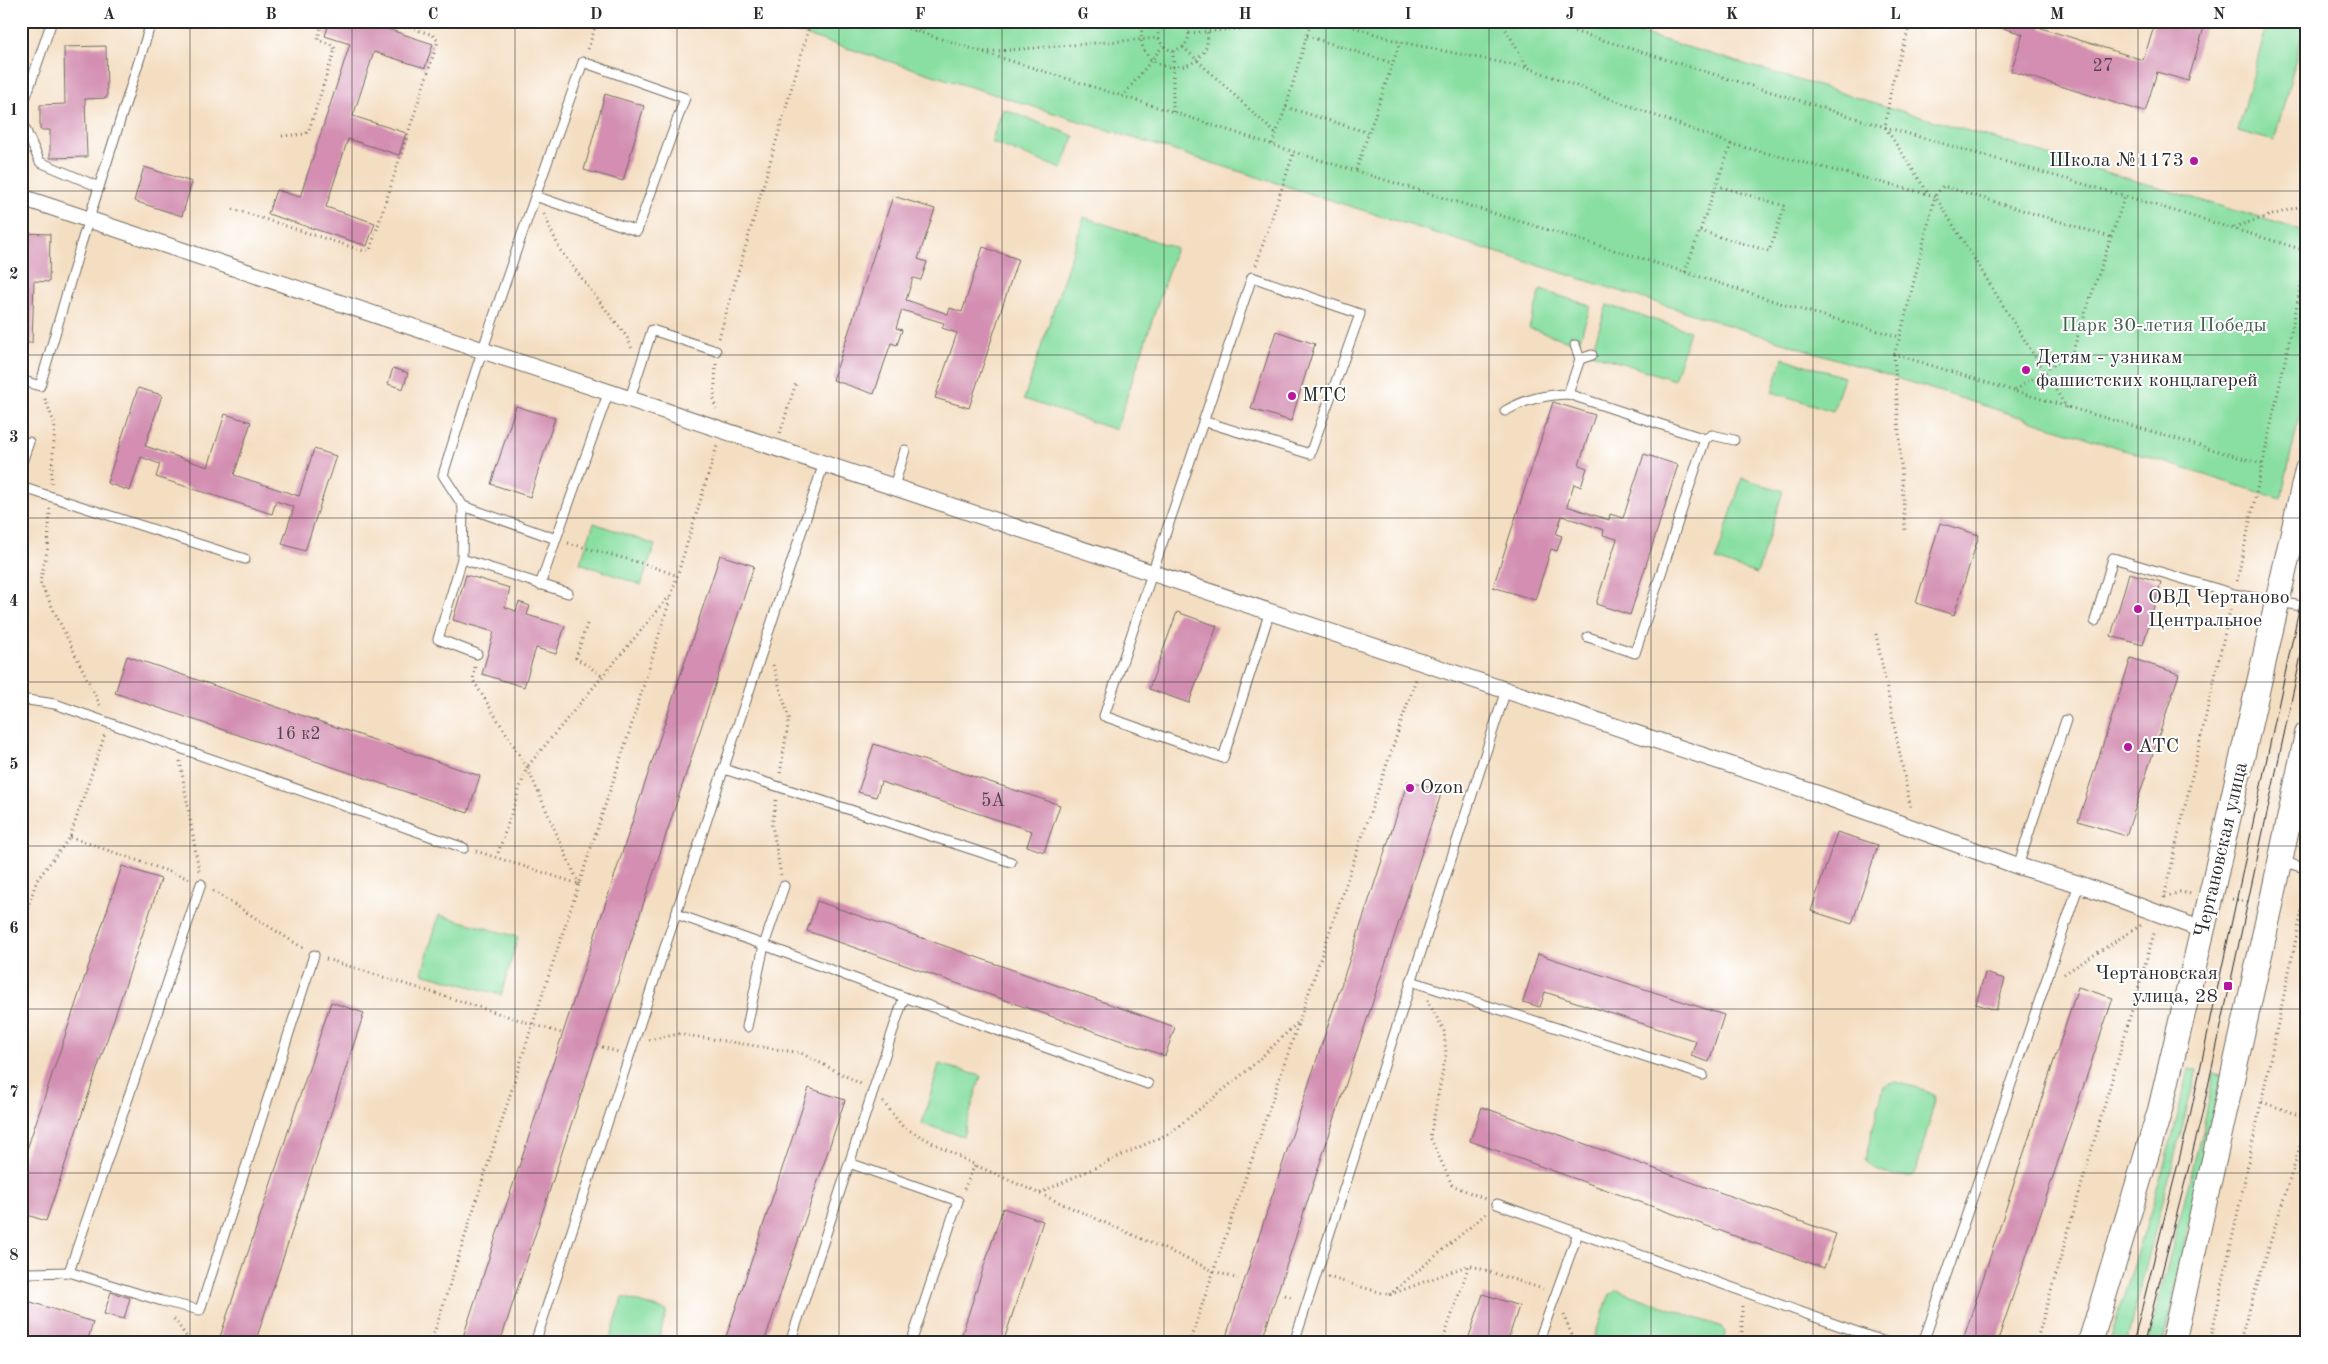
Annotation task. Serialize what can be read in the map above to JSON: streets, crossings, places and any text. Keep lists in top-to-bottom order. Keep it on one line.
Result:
{"streets":{"main road":["Чертановская улица"]},"parks":["Парк 30-летия Победы"],"places":{"other":["Школа №1173","Детям - узникам фашистских концлагерей","МТС","ОВД Чертаново Центральное","АТС","Ozon"],"transit":["Чертановская улица, 28"]},"house_numbers":["27","16 к2","5А"],"grid":{"columns":["A","B","C","D","E","F","G","H","I","J","K","L","M","N"],"rows":["1","2","3","4","5","6","7","8"]}}
